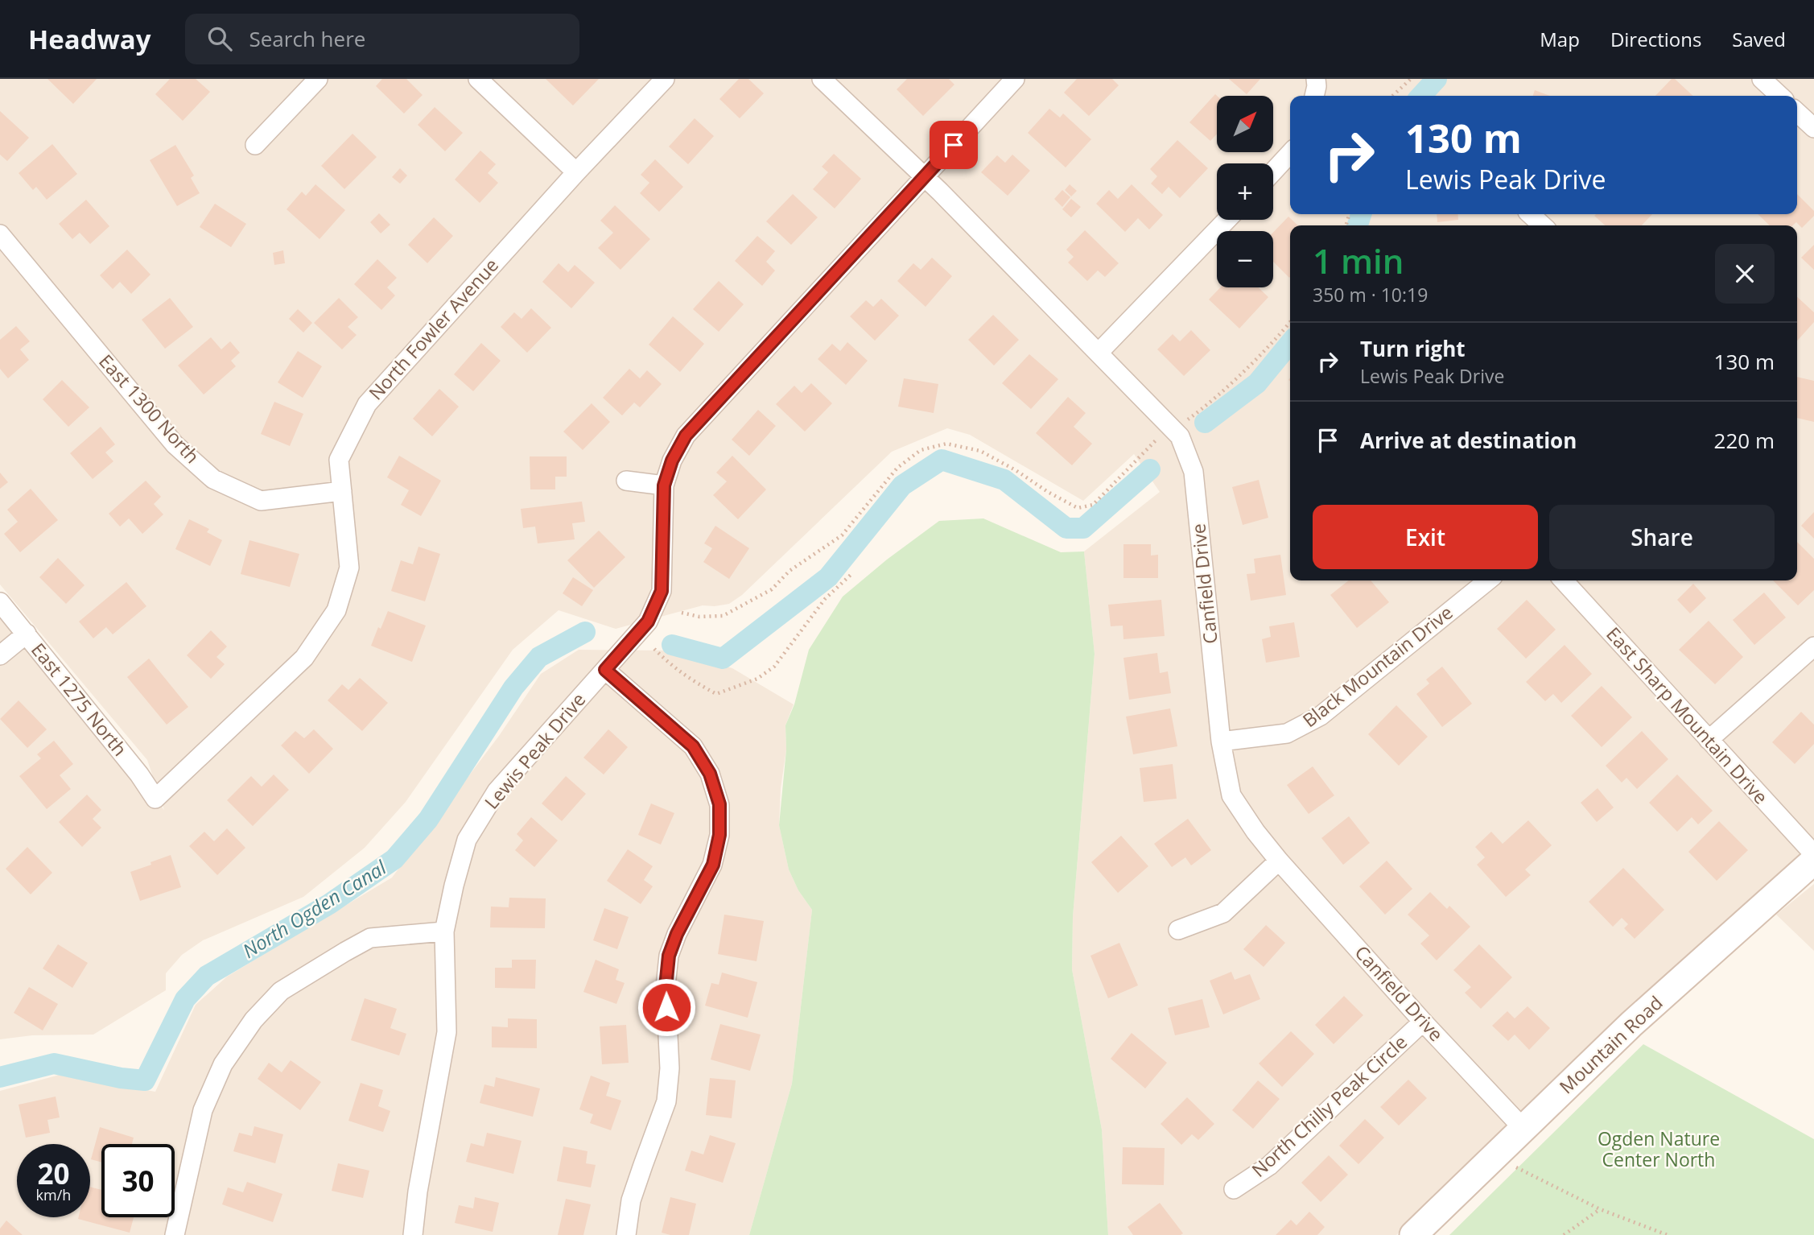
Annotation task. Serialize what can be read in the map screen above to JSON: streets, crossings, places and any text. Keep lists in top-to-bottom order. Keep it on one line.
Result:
{"streets":{"street":["North Fowler Avenue","East 1300 North","Canfield Drive","Black Mountain Drive","East 1275 North","East Sharp Mountain Drive","Lewis Peak Drive","Mountain Road","North Chilly Peak Circle"]},"crossings":[["North Fowler Avenue","East 1300 North"],["North Fowler Avenue","East 1275 North"],["Canfield Drive","Black Mountain Drive"],["Canfield Drive","Lewis Peak Drive"],["Canfield Drive","Mountain Road"],["Canfield Drive","North Chilly Peak Circle"]],"water":["North Ogden Canal"],"parks":["Ogden Nature Center North"],"north":"top right","page":{"header":"Headway","search":"Search here","nav":["Map","Directions","Saved"],"map_buttons":["+","−"],"turn":["130 m","Lewis Peak Drive"],"heading":["1 min","350 m · 10:19"],"list":[{"name":"Turn right","note":"Lewis Peak Drive","value":"130 m"},{"name":"Arrive at destination","value":"220 m"}],"buttons":["Exit","Share"],"speed":"20 km/h","limit":"30"}}
